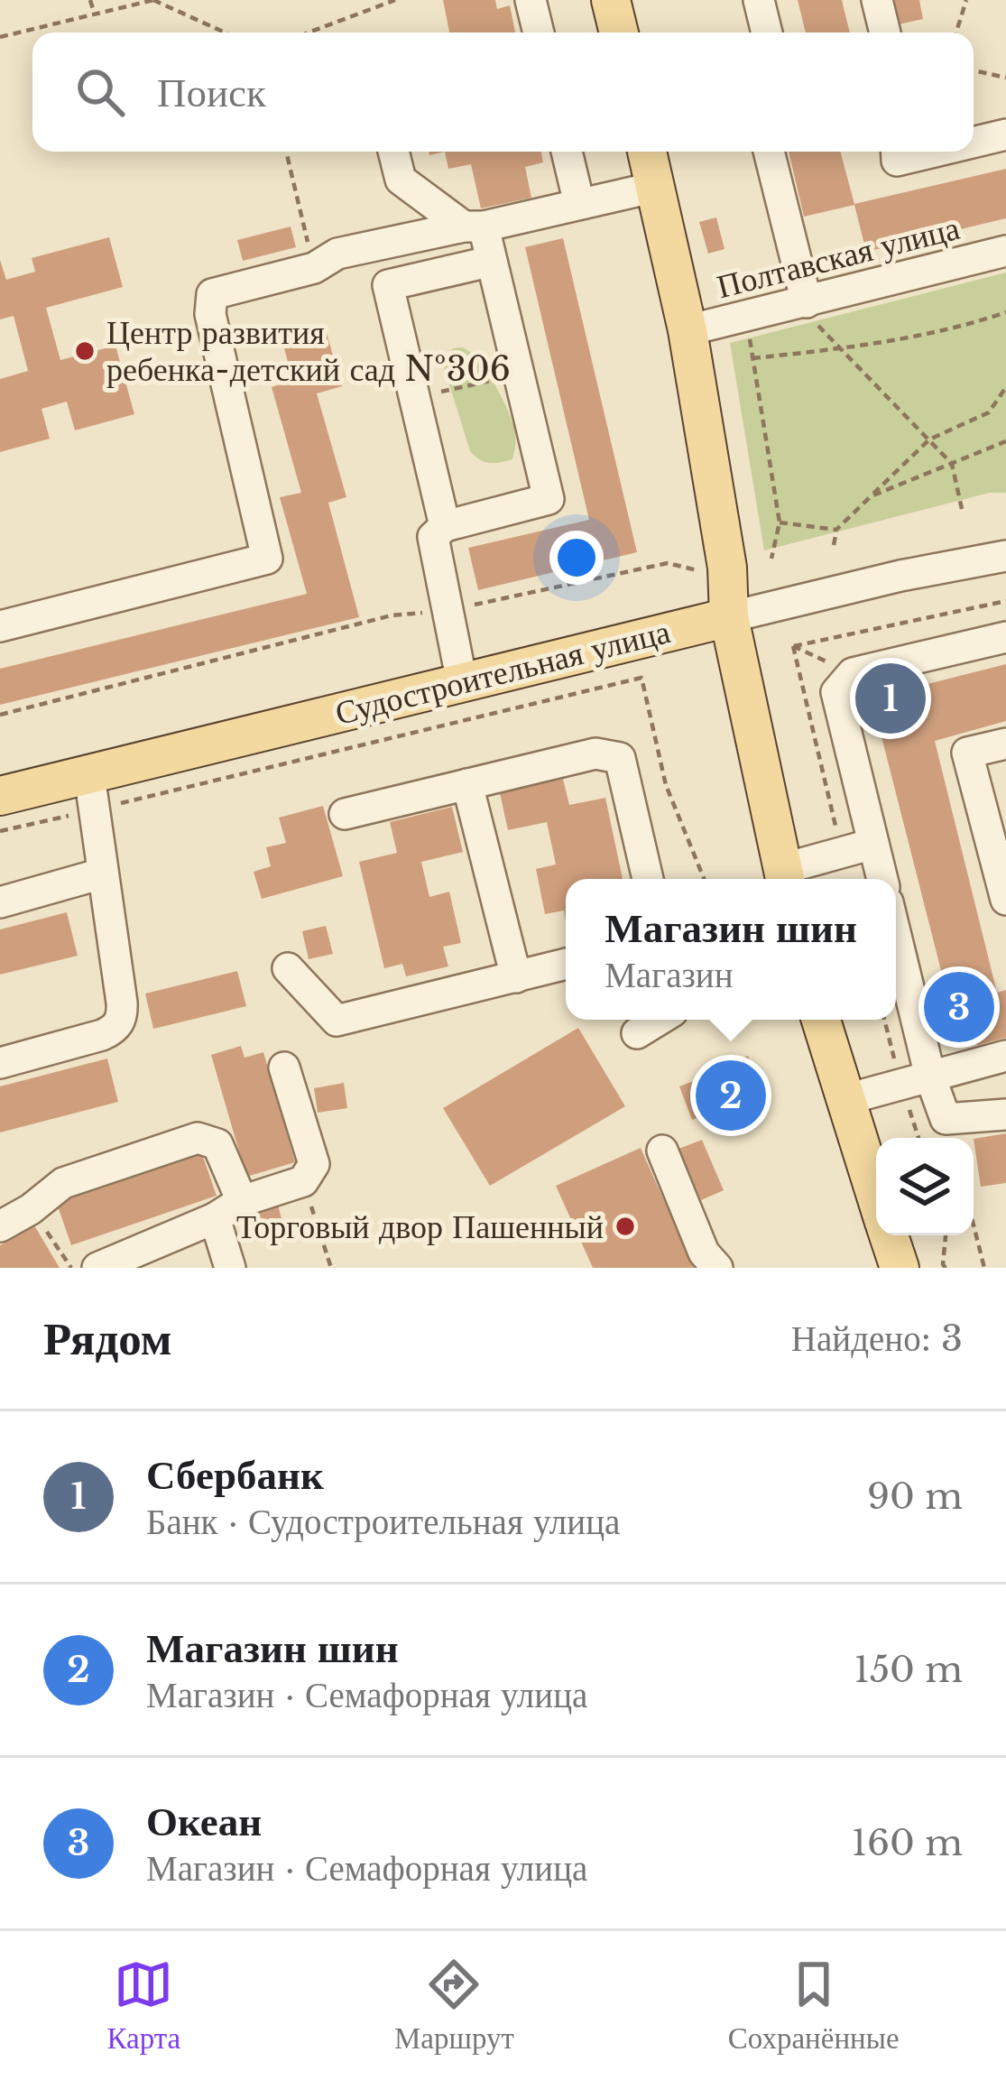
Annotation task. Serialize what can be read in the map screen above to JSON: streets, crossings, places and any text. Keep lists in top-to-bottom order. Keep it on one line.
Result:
{"streets":{"main road":["Судостроительная улица"],"street":["Полтавская улица"]},"places":["Центр развития ребенка-детский сад №306","Торговый двор Пашенный"],"page":{"search":"Поиск","pins":["1","3","2"],"popup":["Магазин шин","Магазин"],"heading":["Рядом","Найдено: 3"],"list":[{"mark":"1","name":"Сбербанк","note":"Банк · Судостроительная улица","value":"90 m"},{"mark":"2","name":"Магазин шин","note":"Магазин · Семафорная улица","value":"150 m"},{"mark":"3","name":"Океан","note":"Магазин · Семафорная улица","value":"160 m"}],"nav":["Карта","Маршрут","Сохранённые"]}}
